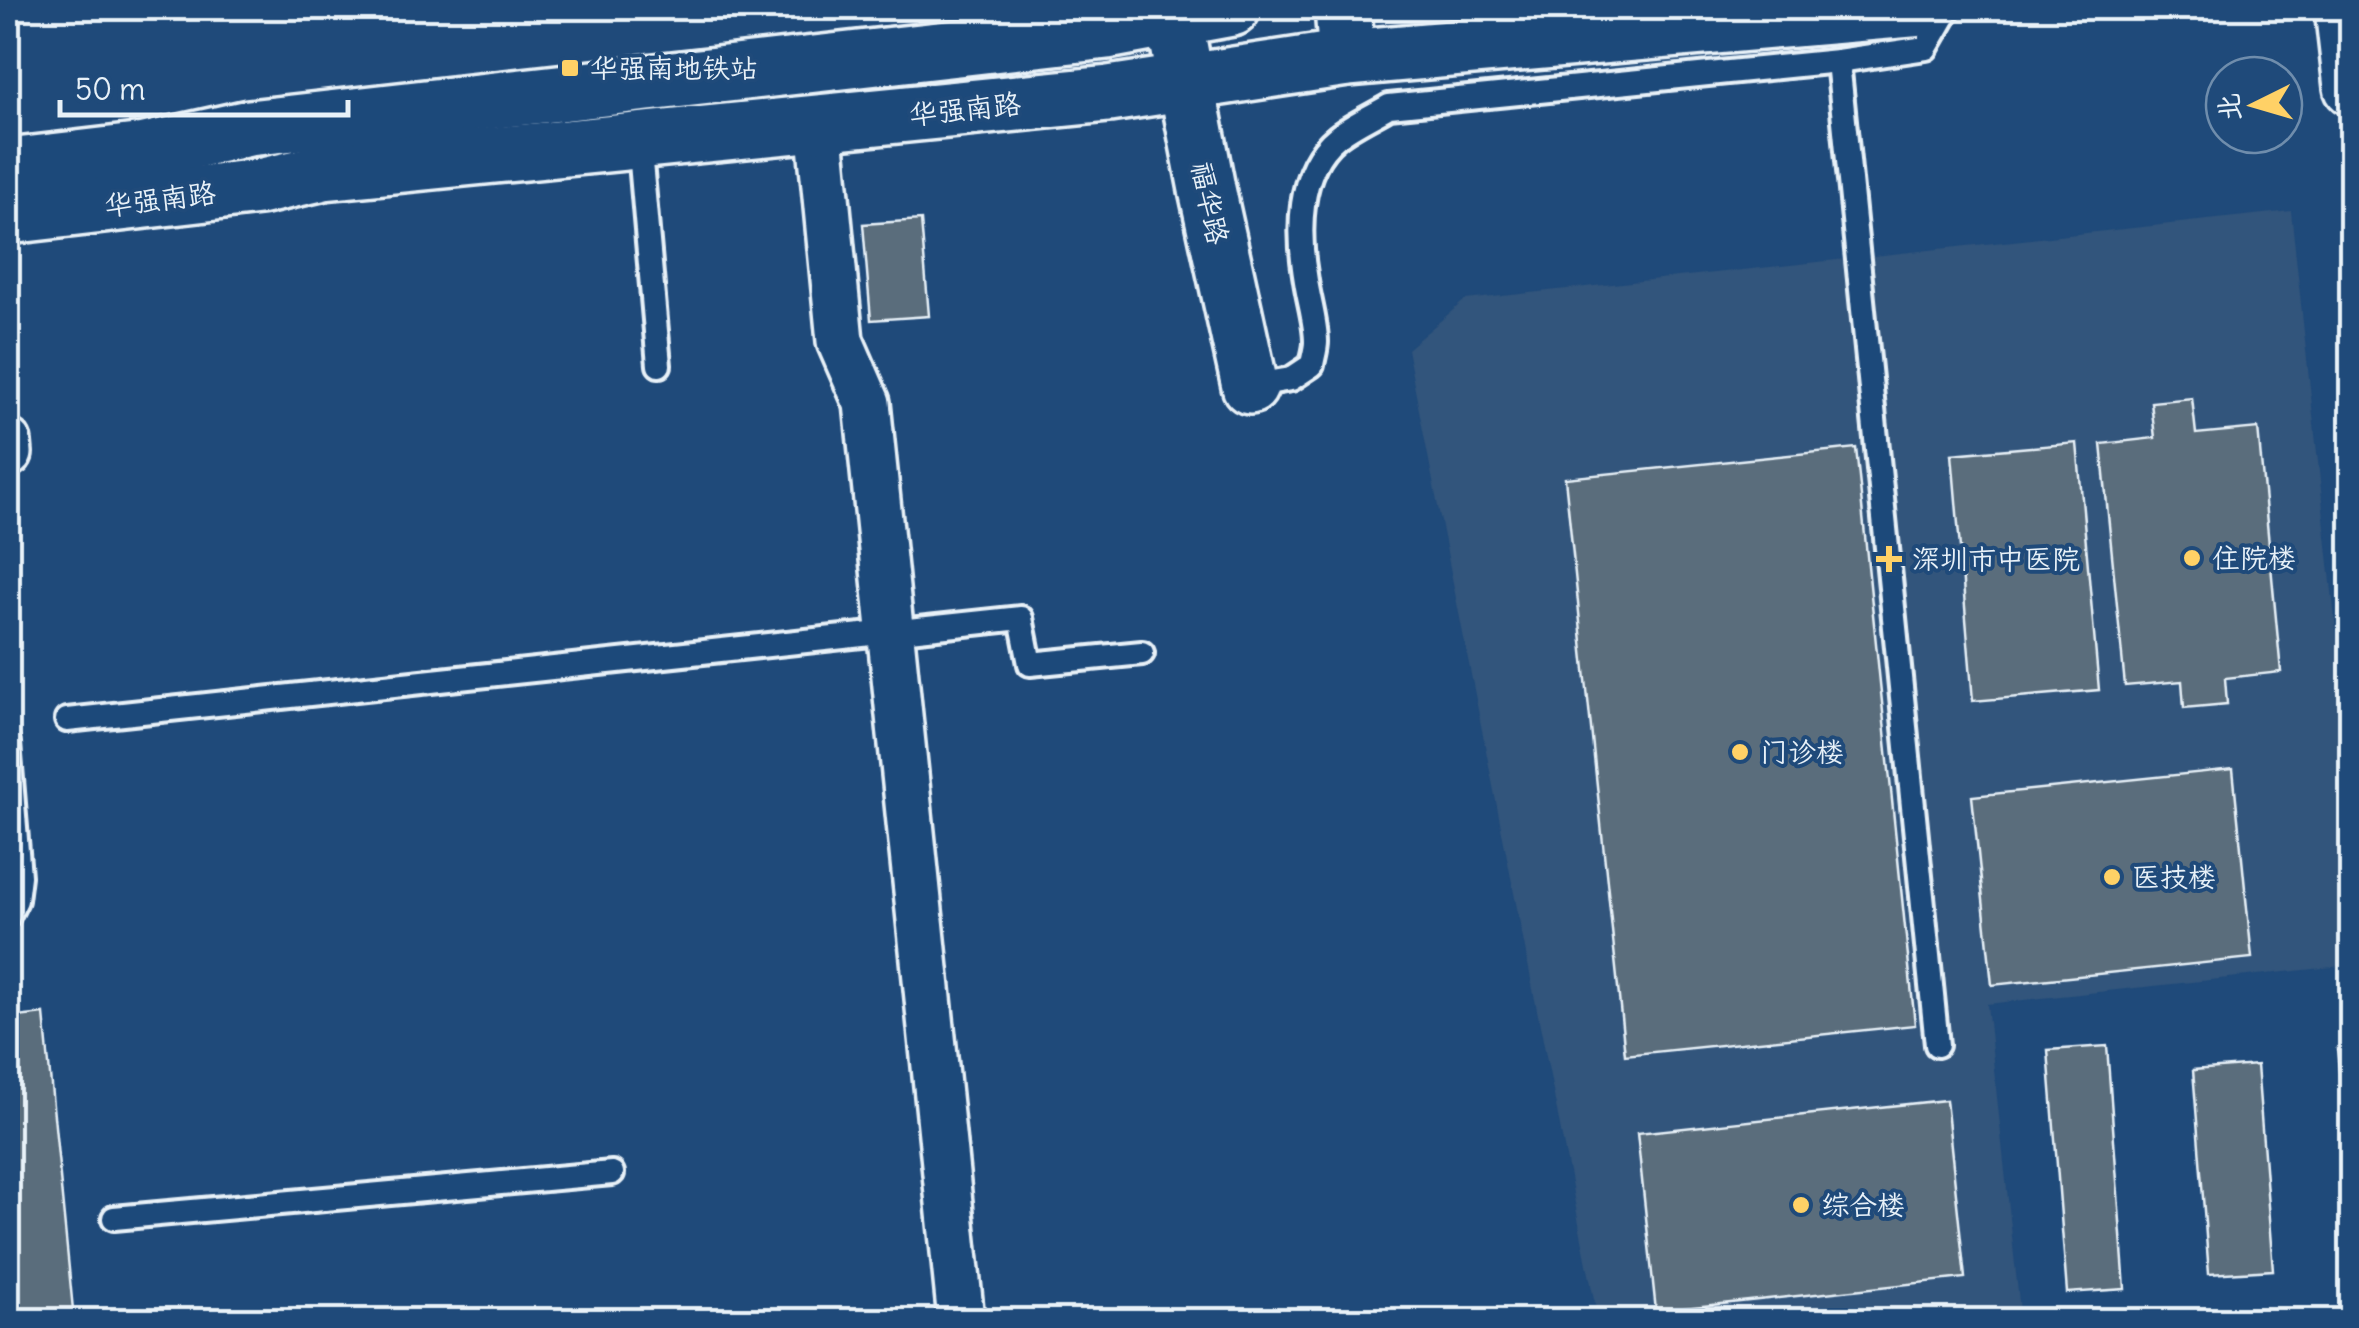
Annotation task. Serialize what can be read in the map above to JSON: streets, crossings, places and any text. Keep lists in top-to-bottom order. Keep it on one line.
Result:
{"streets":{"main road":["华强南路","福华路"]},"crossings":[["华强南路","福华路"]],"places":{"transit":["华强南地铁站"],"other":["住院楼","门诊楼","医技楼","综合楼"],"health":["深圳市中医院"]},"scale_bar":"50 m","north":"left"}
